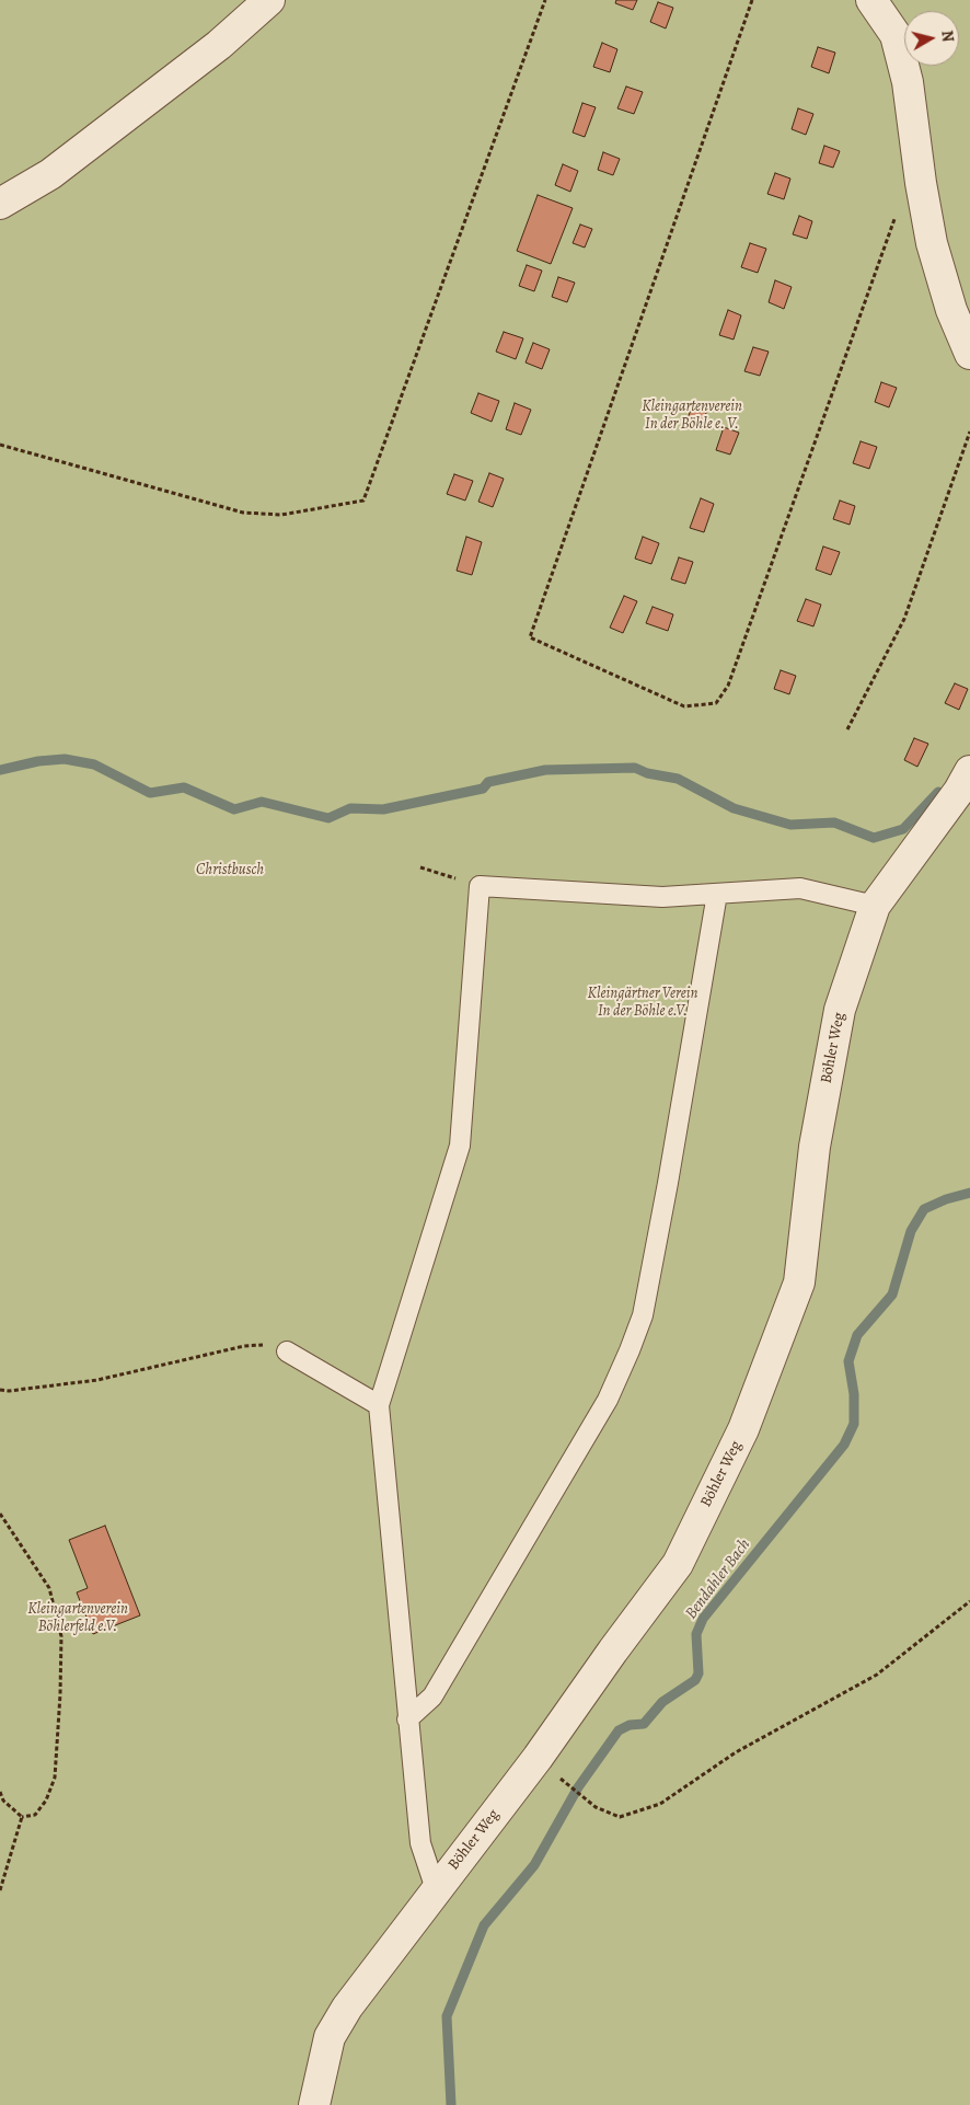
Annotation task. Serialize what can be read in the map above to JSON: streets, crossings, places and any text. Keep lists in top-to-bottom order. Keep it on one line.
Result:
{"streets":{"street":["Böhler Weg"]},"water":["Bendahler Bach"],"parks":["Kleingartenverein In der Böhle e. V.","Christbusch","Kleingärtner Verein In der Böhle e.V.","Kleingartenverein Böhlerfeld e.V."],"north":"right"}
